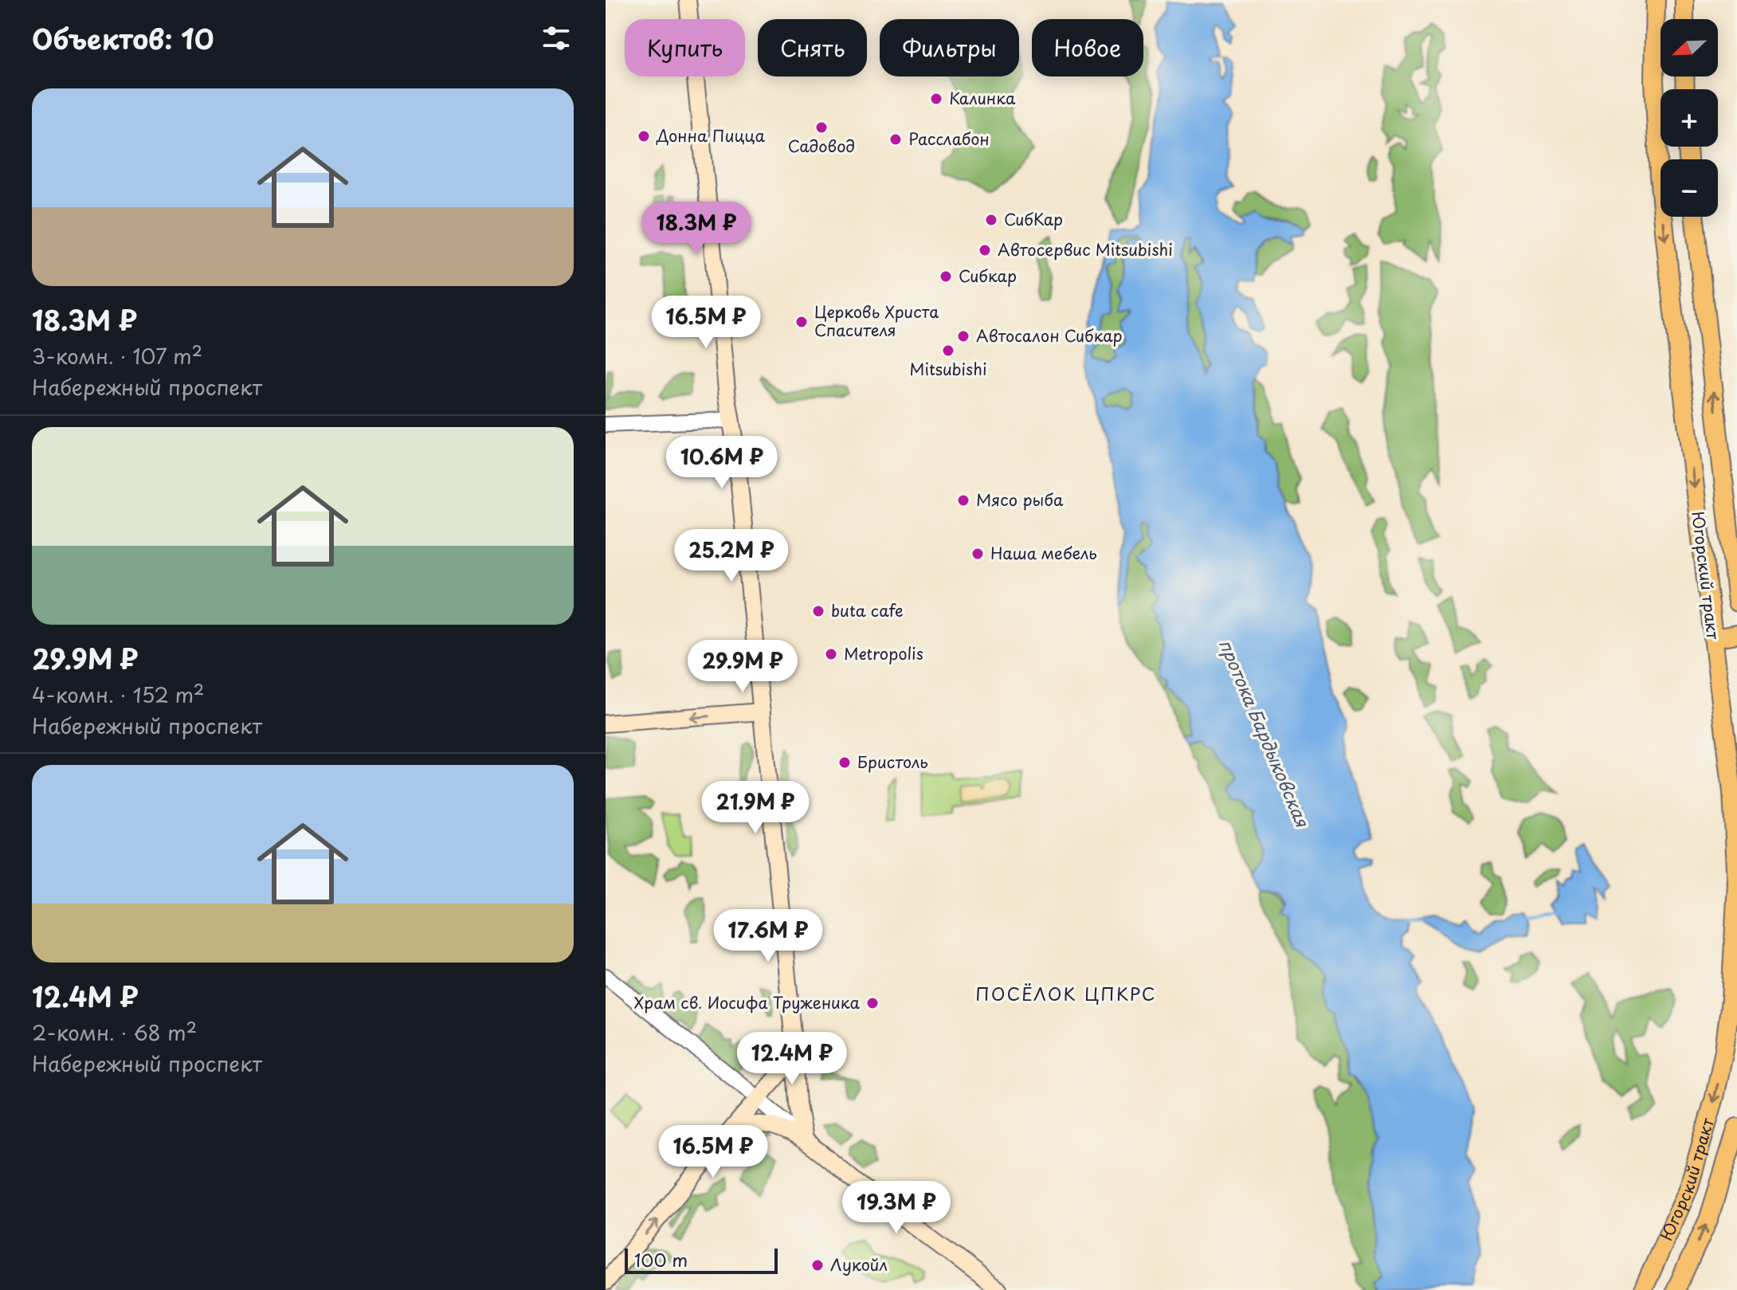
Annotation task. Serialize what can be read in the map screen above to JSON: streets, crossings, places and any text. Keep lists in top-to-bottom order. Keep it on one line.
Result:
{"streets":{"main road":["Югорский тракт"]},"districts":["ПОСЁЛОК ЦПКРС"],"water":["протока Бардыковская"],"places":["Калинка","Садовод","Донна Пицца","Расслабон","СибКар","Автосервис Mitsubishi","Сибкар","Церковь Христа Спасителя","Автосалон Сибкар","Mitsubishi","Мясо рыба","Наша мебель","buta cafe","Metropolis","Бристоль","Храм св. Иосифа Труженика","Лукойл"],"scale_bar":"100 m","north":"bottom left","page":{"heading":"Объектов: 10","map_buttons":["+","−"],"chip":["Купить","Снять","Фильтры","Новое"],"list":[{"name":"18.3M ₽","note":"3-комн. · 107 m² · Набережный проспект"},{"name":"29.9M ₽","note":"4-комн. · 152 m² · Набережный проспект"},{"name":"12.4M ₽","note":"2-комн. · 68 m² · Набережный проспект"}],"price":["18.3M ₽","16.5M ₽","10.6M ₽","25.2M ₽","29.9M ₽","21.9M ₽","17.6M ₽","12.4M ₽","16.5M ₽","19.3M ₽"],"scale":"100 m"}}
